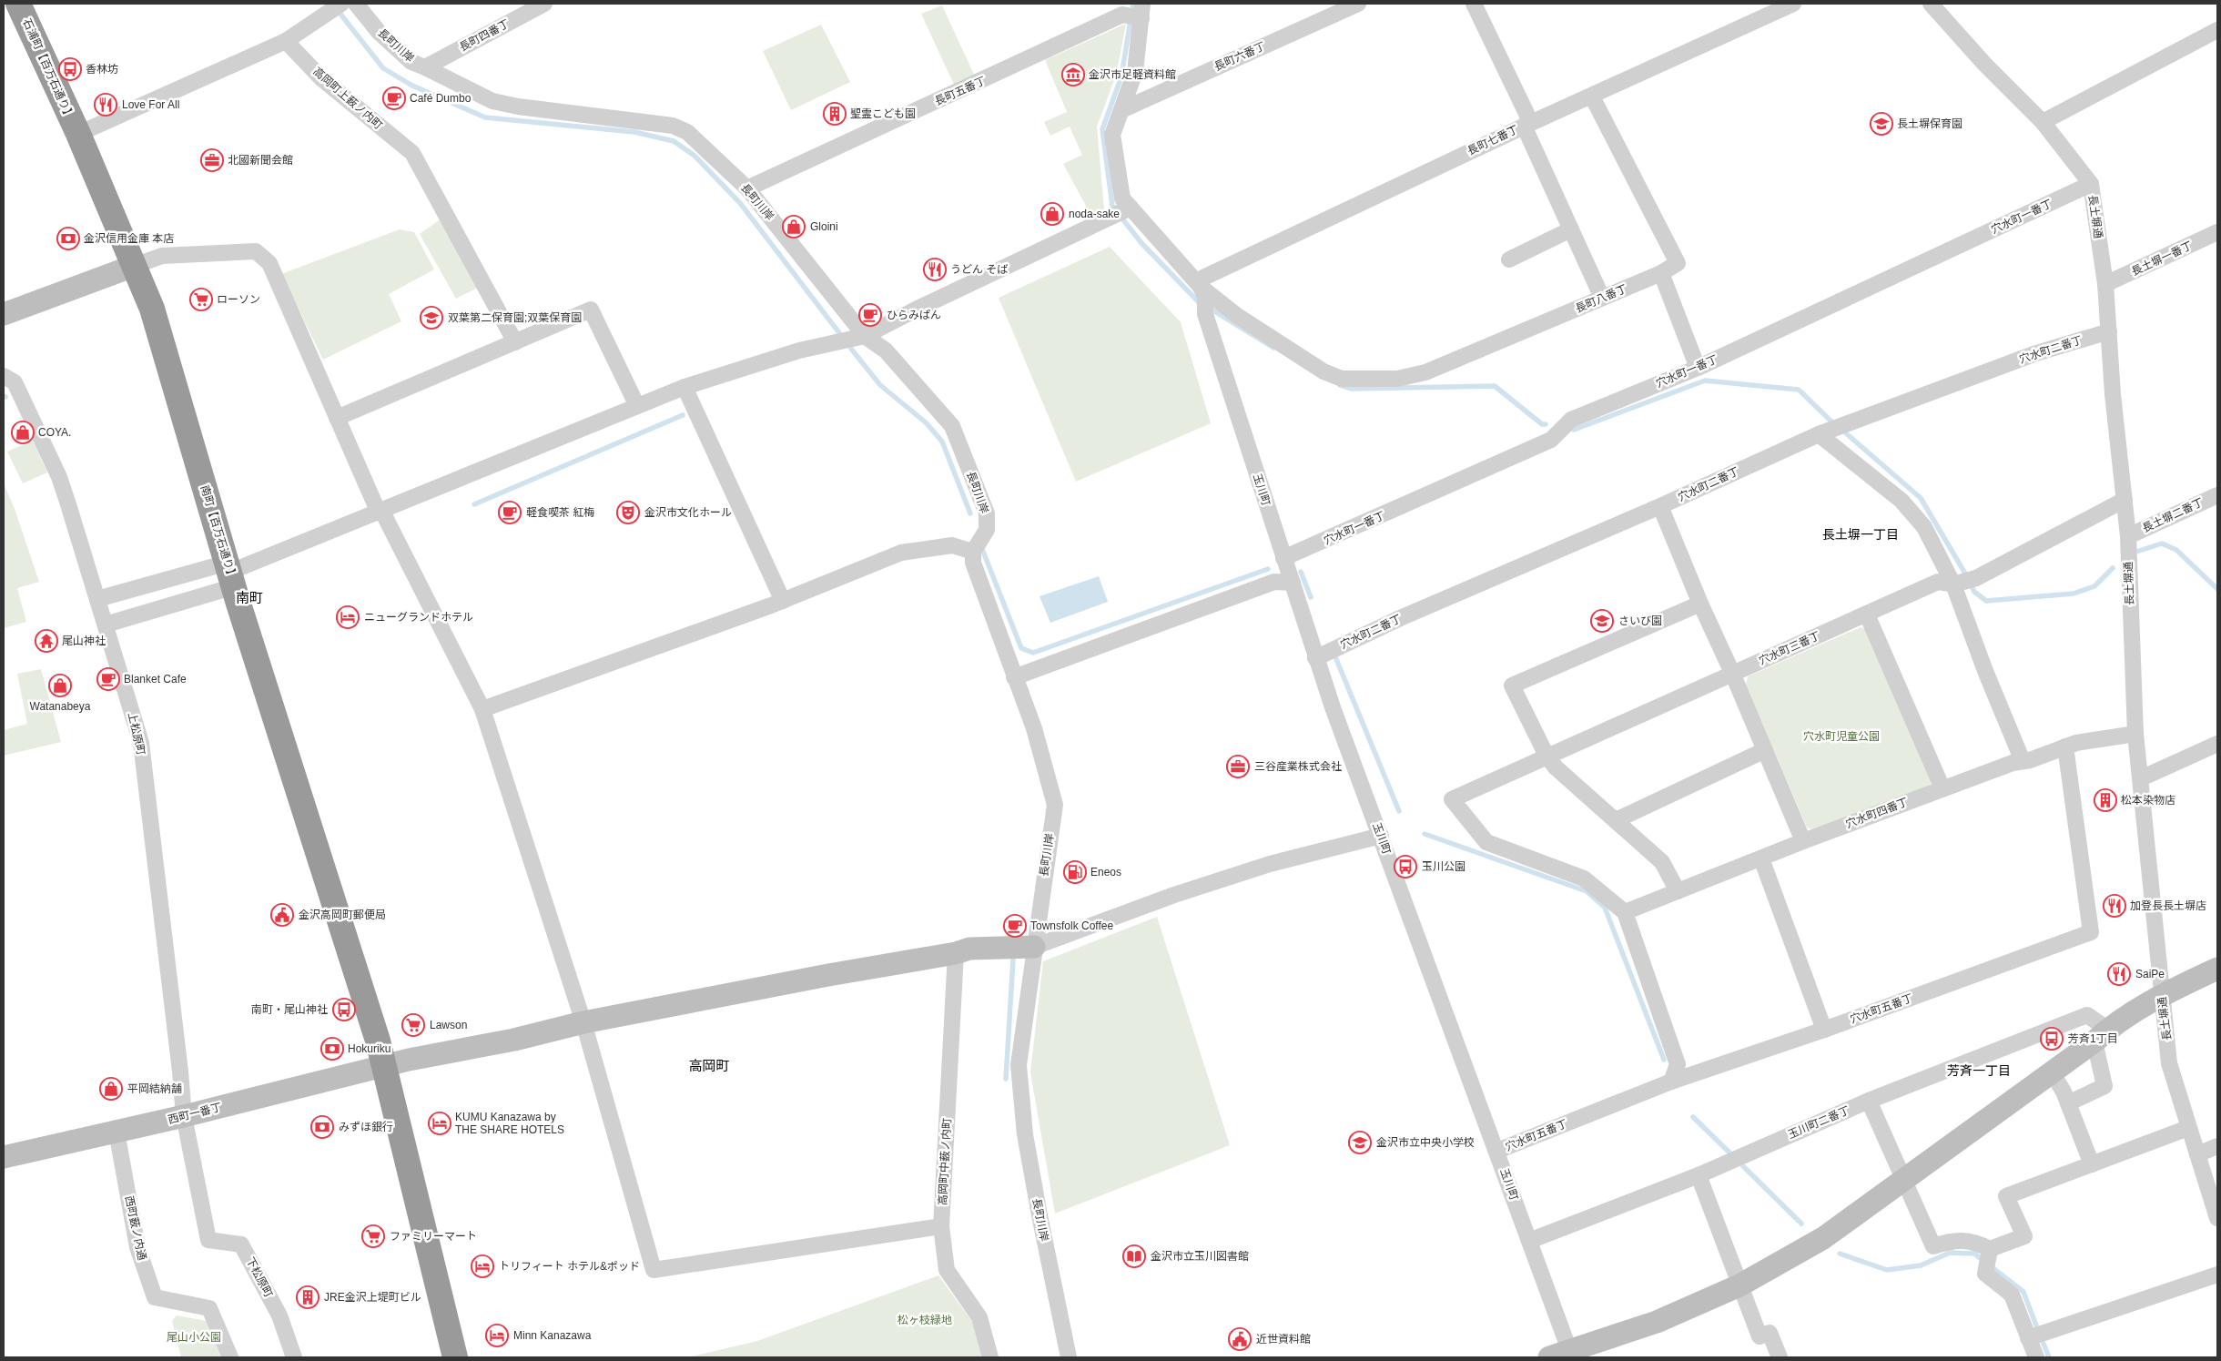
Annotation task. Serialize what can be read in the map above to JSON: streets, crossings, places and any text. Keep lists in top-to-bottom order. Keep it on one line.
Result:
{"streets":{"highway":["石浦町【百万石通り】","南町【百万石通り】"],"street":["長町四番丁","長町川岸","長町六番丁","長町五番丁","高岡町上薮ノ内町","長町七番丁","穴水町一番丁","長土塀通","長土塀一番丁","長町八番丁","穴水町二番丁","玉川町","長土塀二番丁","穴水町三番丁","上松原町","穴水町四番丁","穴水町五番丁","西町一番丁","玉川町二番丁","高岡町中薮ノ内町","西町薮ノ内通","下松原町"]},"crossings":[["長町四番丁","長町川岸"],["長町川岸","長町五番丁"],["長町川岸","西町一番丁"],["長町六番丁","長町八番丁"],["石浦町【百万石通り】","南町【百万石通り】"],["長町五番丁","長町八番丁"],["長町七番丁","長町八番丁"],["長町七番丁","玉川町"],["穴水町一番丁","長土塀通"],["穴水町一番丁","玉川町"],["長土塀通","長土塀一番丁"],["長土塀通","穴水町二番丁"],["長土塀通","長土塀二番丁"],["長土塀通","穴水町三番丁"],["長土塀通","穴水町四番丁"],["長町八番丁","玉川町"],["穴水町二番丁","玉川町"],["玉川町","穴水町五番丁"],["玉川町","玉川町二番丁"],["南町【百万石通り】","西町一番丁"],["穴水町三番丁","穴水町四番丁"],["上松原町","西町一番丁"],["上松原町","下松原町"],["穴水町四番丁","穴水町五番丁"],["西町一番丁","高岡町中薮ノ内町"],["西町一番丁","西町薮ノ内通"],["西町一番丁","下松原町"]],"districts":["長土塀一丁目","南町","高岡町","芳斉一丁目"],"parks":["穴水町児童公園","松ヶ枝緑地","尾山小公園"],"places":{"bus stop":["香林坊","玉川公園","南町・尾山神社","芳斉1丁目"],"museum":["金沢市足軽資料館"],"cafe":["Café Dumbo","ひらみぱん","軽食喫茶 紅梅","Blanket Cafe","Townsfolk Coffee"],"restaurant":["Love For All","うどん そば","加登長長土塀店","SaiPe"],"building":["聖霊こども園","松本染物店","JRE金沢上堤町ビル"],"school or university":["長土塀保育園","双葉第二保育園;双葉保育園","さいび園","金沢市立中央小学校"],"office":["北國新聞会館","三谷産業株式会社"],"shop":["noda-sake","Gloini","COYA.","Watanabeya","平岡結納舗"],"bank":["金沢信用金庫 本店","Hokuriku","みずほ銀行"],"supermarket":["ローソン","Lawson","ファミリーマート"],"theatre":["金沢市文化ホール"],"hotel":["ニューグランドホテル","KUMU Kanazawa by THE SHARE HOTELS","トリフィート ホテル&ポッド","Minn Kanazawa"],"temple":["尾山神社"],"fuel station":["Eneos"],"public building":["金沢高岡町郵便局","近世資料館"],"library":["金沢市立玉川図書館"]}}
